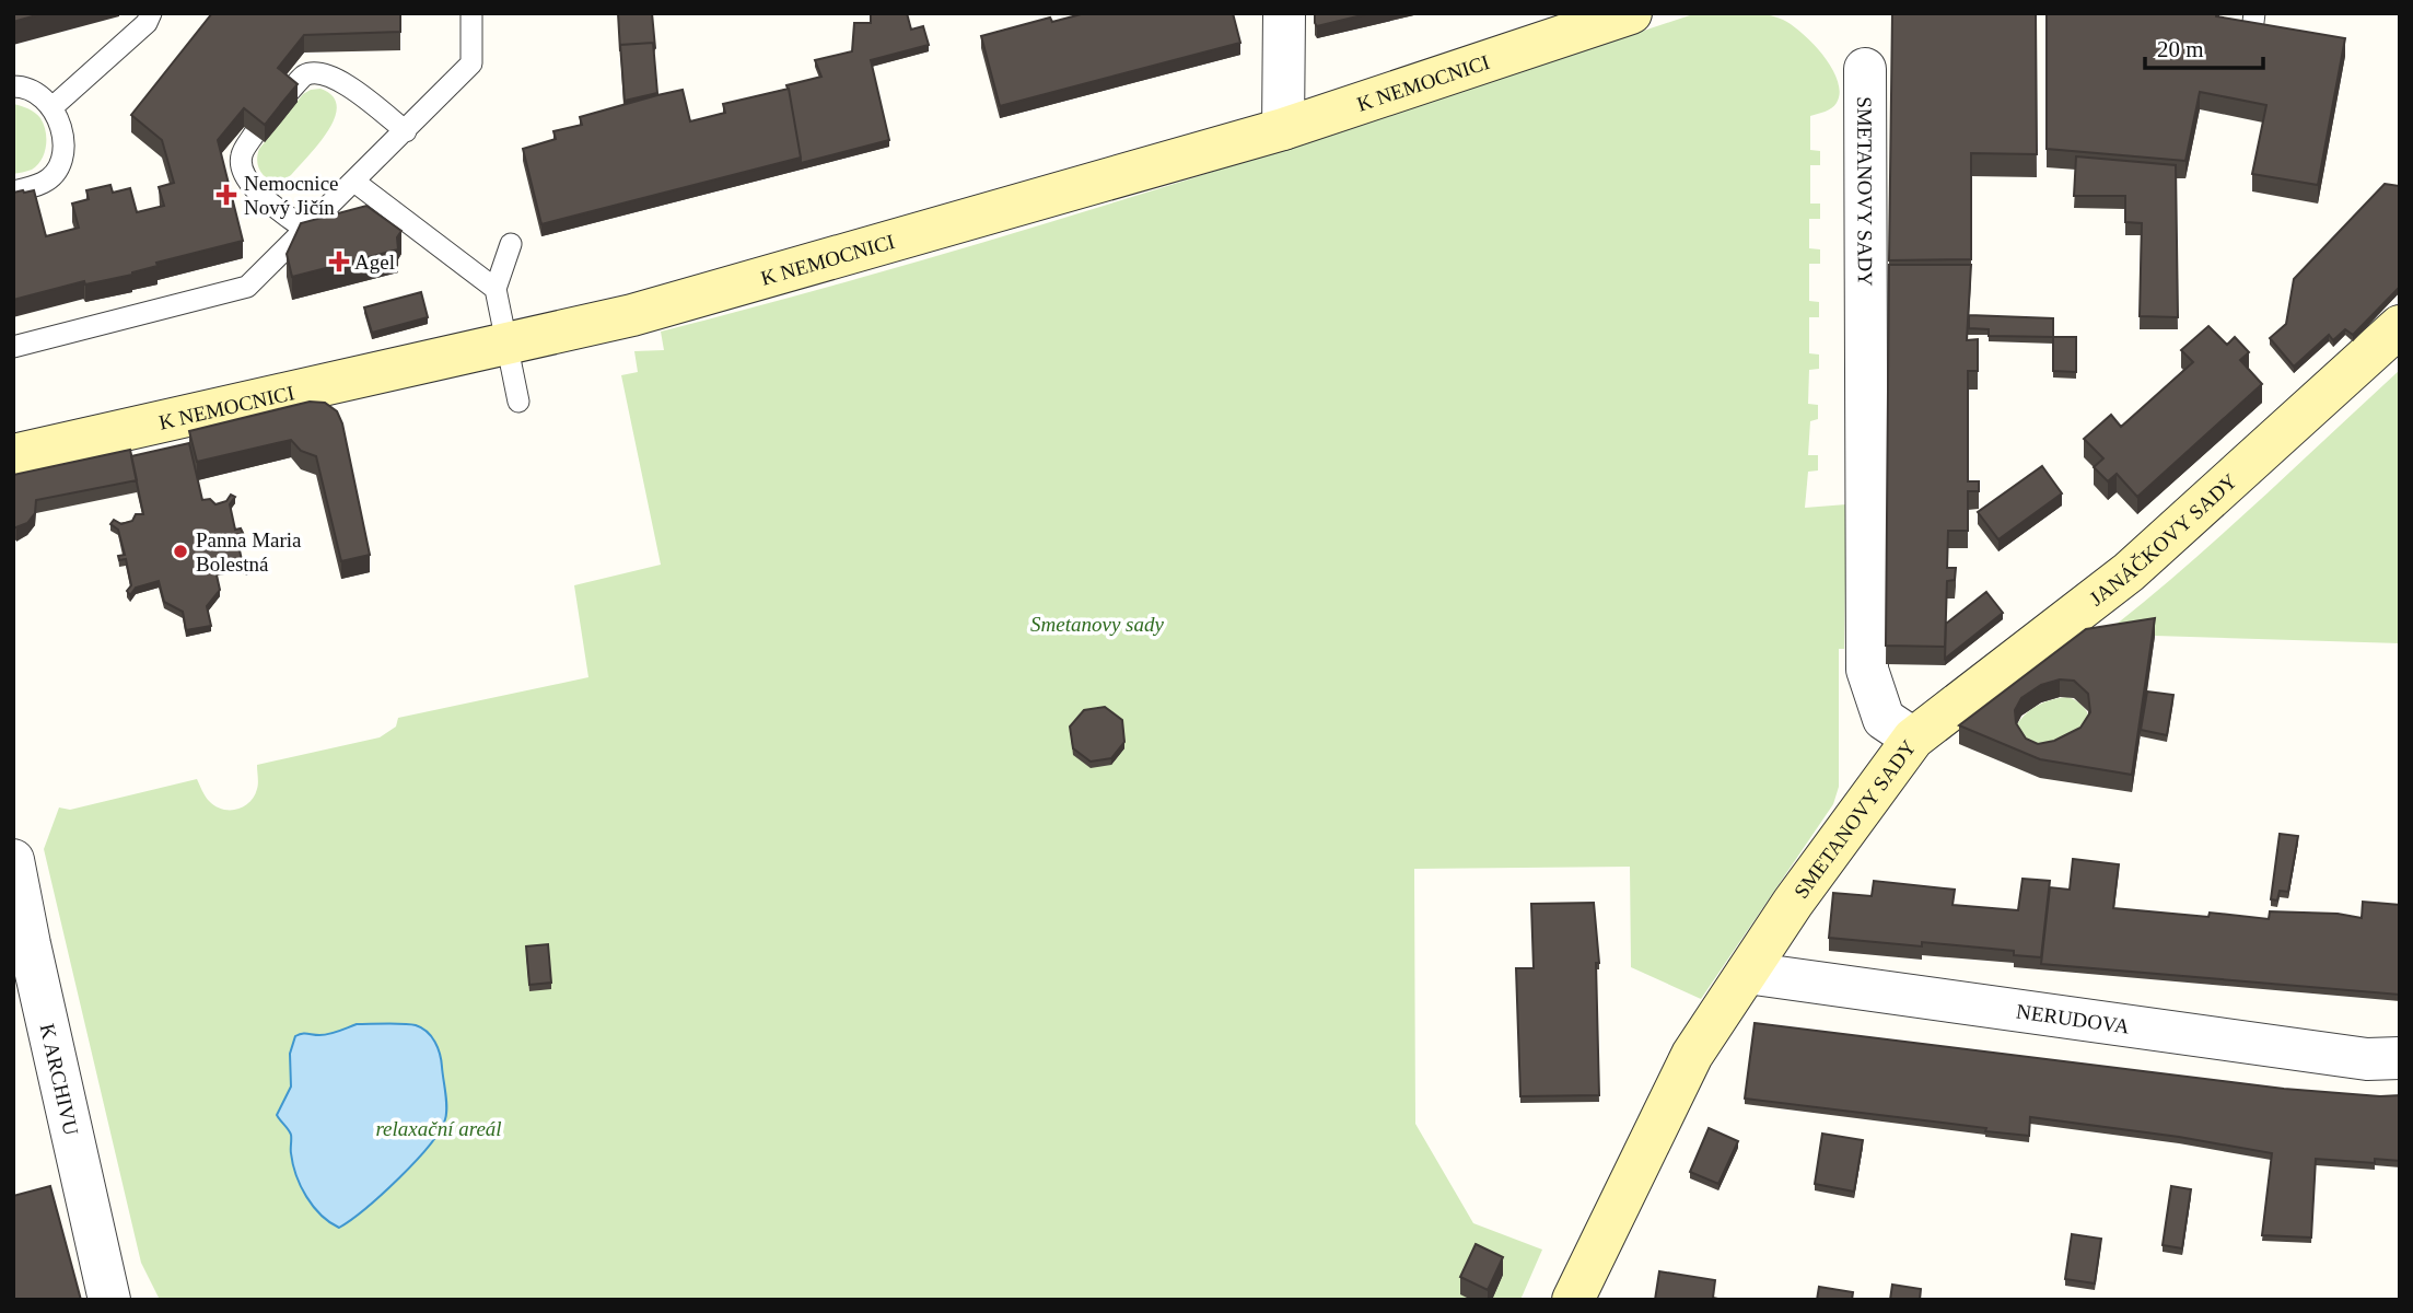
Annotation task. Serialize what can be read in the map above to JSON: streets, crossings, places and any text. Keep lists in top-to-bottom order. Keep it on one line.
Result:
{"streets":{"street":["K NEMOCNICI","SMETANOVY SADY","JANÁČKOVY SADY","NERUDOVA","K ARCHIVU"]},"crossings":[["SMETANOVY SADY","JANÁČKOVY SADY"],["SMETANOVY SADY","NERUDOVA"]],"parks":["Smetanovy sady","relaxační areál"],"places":{"health":["Nemocnice Nový Jičín","Agel"],"other":["Panna Maria Bolestná"]},"scale_bar":"20 m"}
